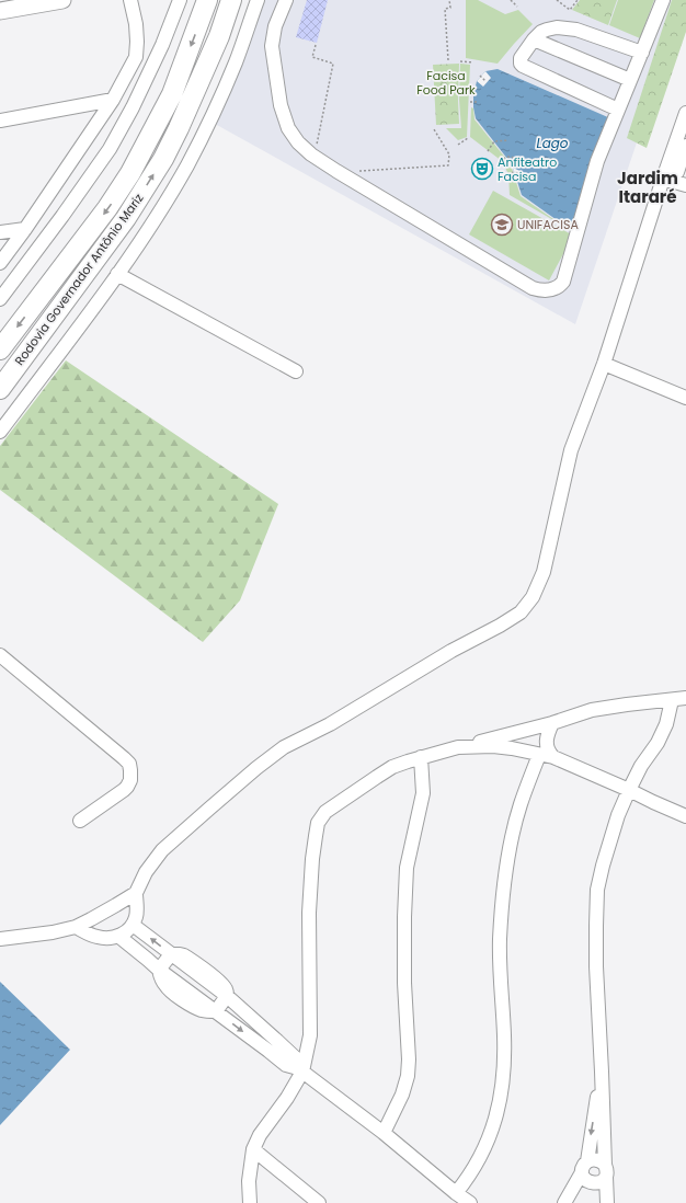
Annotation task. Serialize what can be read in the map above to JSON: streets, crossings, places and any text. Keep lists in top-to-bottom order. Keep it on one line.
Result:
{"streets":{"highway":["Rodovia Governador Antônio Mariz"]},"districts":["Jardim Itararé"],"water":["Lago"],"parks":["Facisa Food Park"],"places":{"theatre":["Anfiteatro Facisa"],"school or university":["UNIFACISA"]}}
